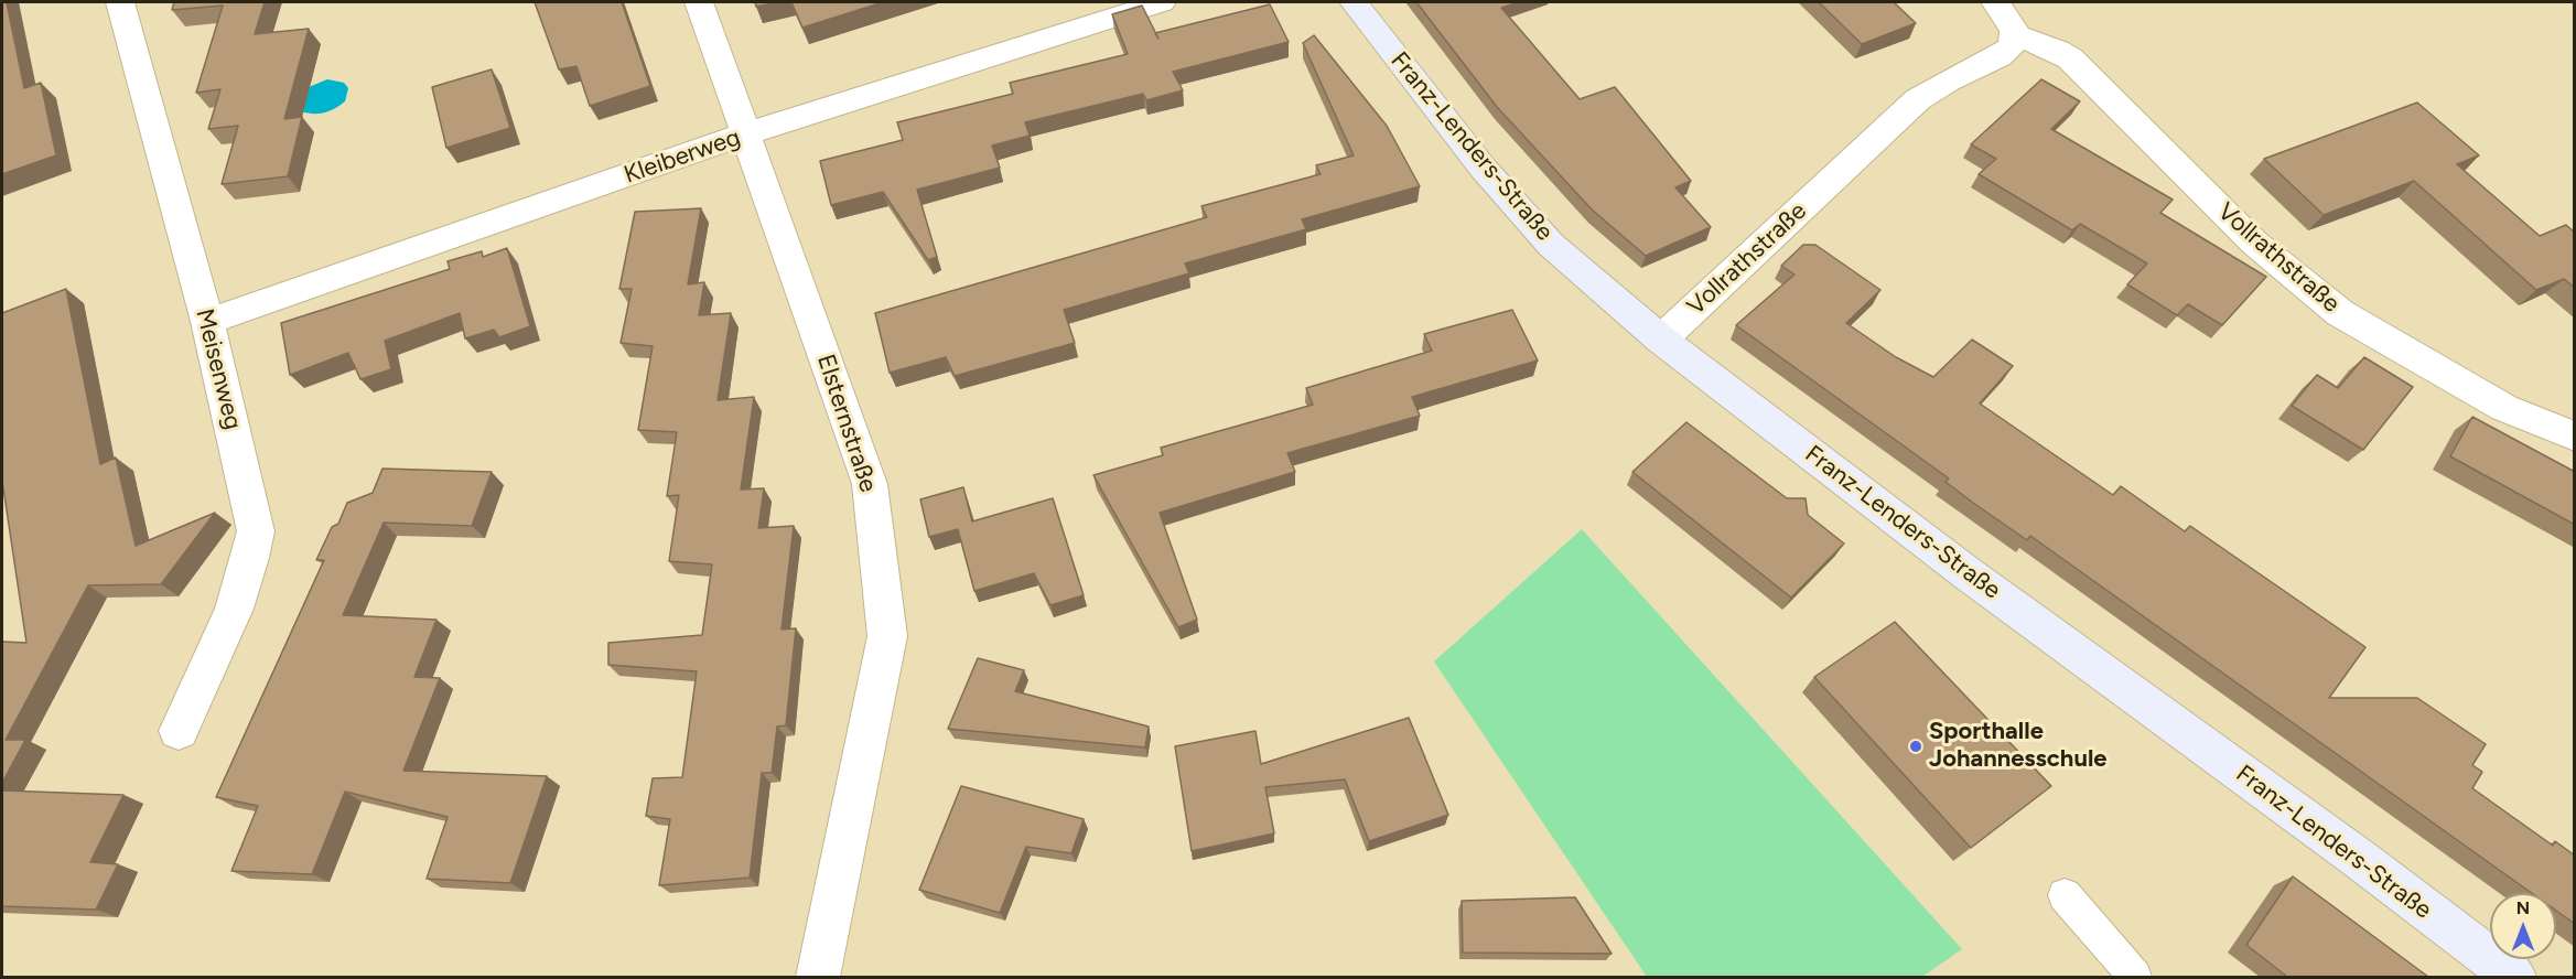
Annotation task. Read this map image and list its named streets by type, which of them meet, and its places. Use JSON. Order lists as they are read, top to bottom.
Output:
{
  "streets": {
    "street": [
      "Franz-Lenders-Straße",
      "Kleiberweg",
      "Vollrathstraße",
      "Meisenweg",
      "Elsternstraße"
    ]
  },
  "crossings": [
    ["Franz-Lenders-Straße", "Vollrathstraße"],
    ["Kleiberweg", "Meisenweg"],
    ["Kleiberweg", "Elsternstraße"]
  ],
  "places": ["Sporthalle Johannesschule"],
  "north": "top"
}
